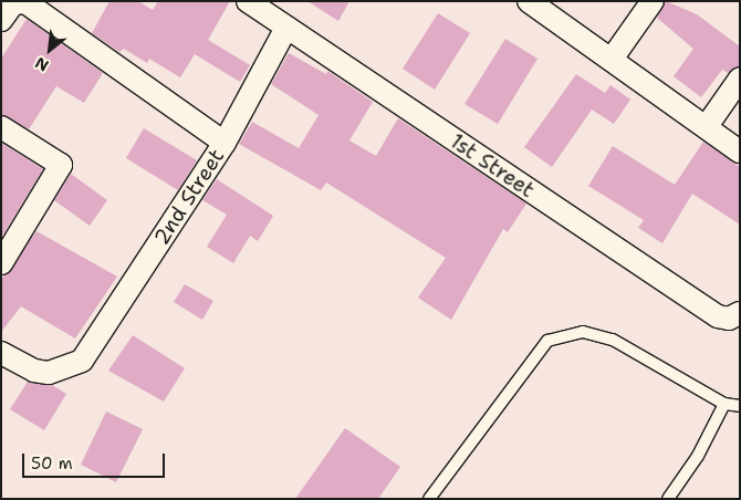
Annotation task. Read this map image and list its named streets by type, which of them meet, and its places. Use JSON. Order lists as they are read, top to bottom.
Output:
{
  "streets": {
    "street": ["1st Street", "2nd Street"]
  },
  "crossings": [
    ["1st Street", "2nd Street"]
  ],
  "scale_bar": "50 m",
  "north": "bottom left"
}
